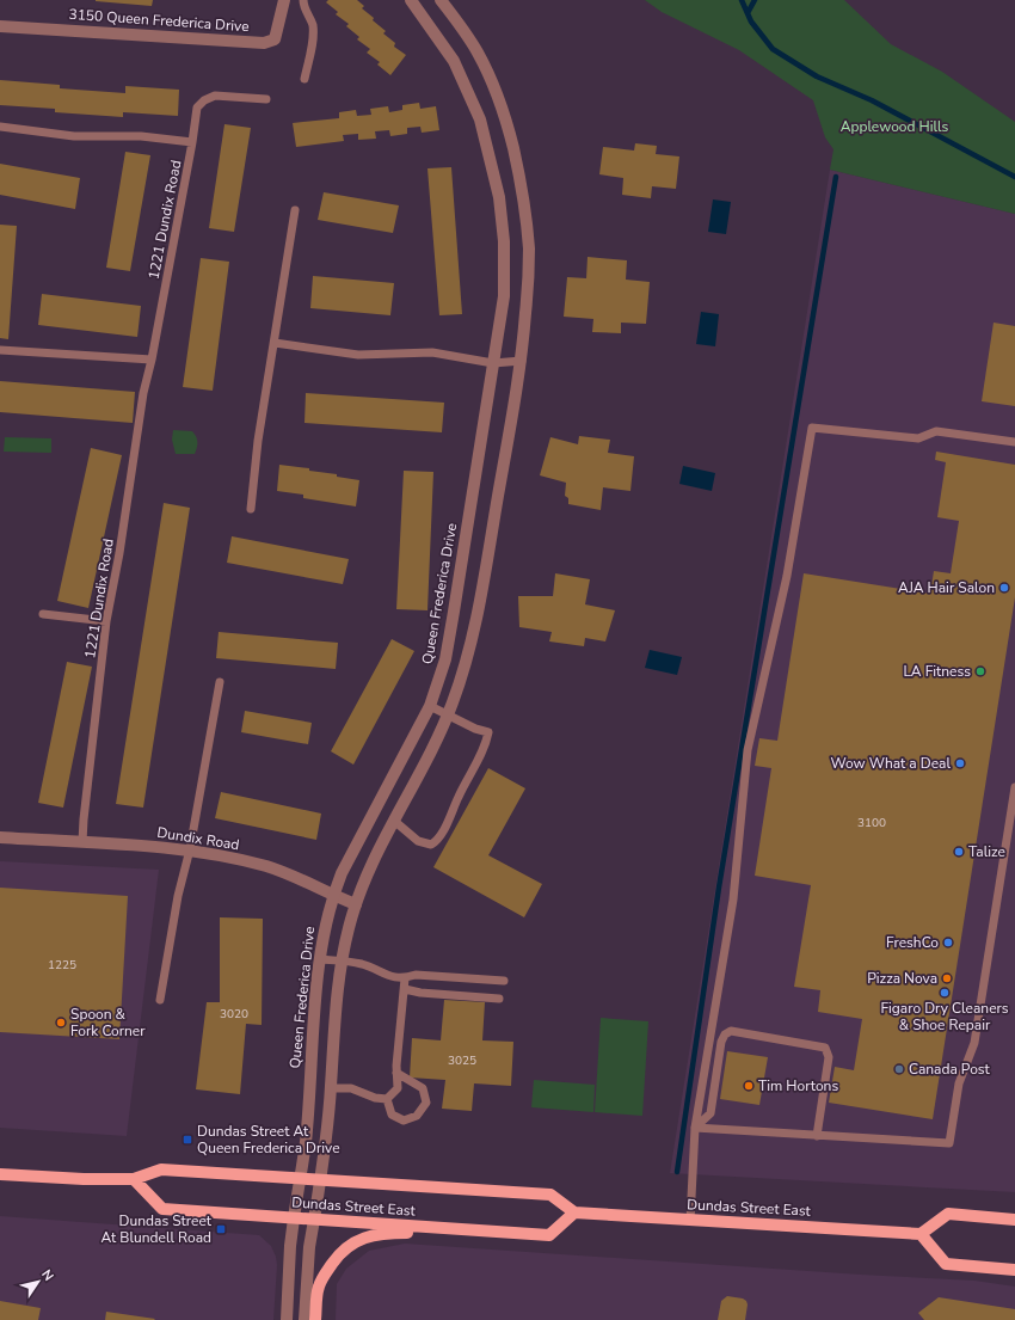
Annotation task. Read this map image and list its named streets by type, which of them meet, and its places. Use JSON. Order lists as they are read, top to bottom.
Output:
{
  "streets": {
    "main road": ["Dundas Street East"],
    "street": ["3150 Queen Frederica Drive", "Queen Frederica Drive", "Dundix Road"],
    "lane": ["1221 Dundix Road"]
  },
  "crossings": [
    ["1221 Dundix Road", "Dundix Road"],
    ["Queen Frederica Drive", "Dundix Road"],
    ["Queen Frederica Drive", "Dundas Street East"]
  ],
  "parks": ["Applewood Hills"],
  "places": {
    "other": [
      "AJA Hair Salon",
      "LA Fitness",
      "Wow What a Deal",
      "Talize",
      "FreshCo",
      "Pizza Nova",
      "Figaro Dry Cleaners & Shoe Repair",
      "Spoon & Fork Corner",
      "Canada Post",
      "Tim Hortons"
    ],
    "transit": ["Dundas Street At Queen Frederica Drive", "Dundas Street At Blundell Road"]
  },
  "house_numbers": [
    "3100",
    "1225",
    "3020",
    "3025"
  ],
  "north": "top right"
}
